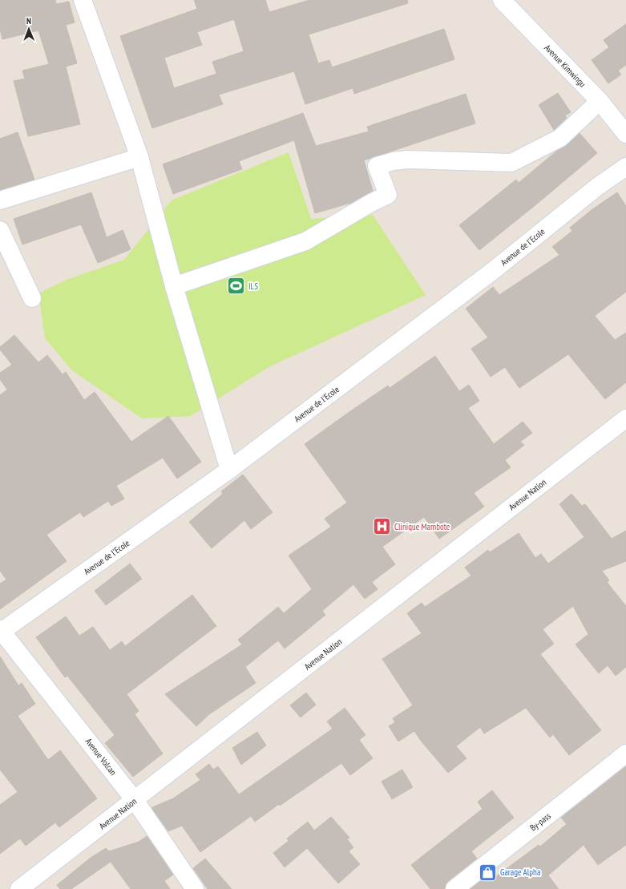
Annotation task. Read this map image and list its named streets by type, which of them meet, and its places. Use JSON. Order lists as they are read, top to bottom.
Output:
{
  "streets": {
    "street": [
      "Avenue Kimwingu",
      "Avenue de l'Ecole",
      "Avenue Nation",
      "Avenue Volcan",
      "By-pass"
    ]
  },
  "crossings": [
    ["Avenue de l'Ecole", "Avenue Volcan"],
    ["Avenue Nation", "Avenue Volcan"]
  ],
  "places": {
    "sports": ["ILS"],
    "hospital": ["Clinique Mambote"],
    "shop": ["Garage Alpha"]
  },
  "north": "top"
}
